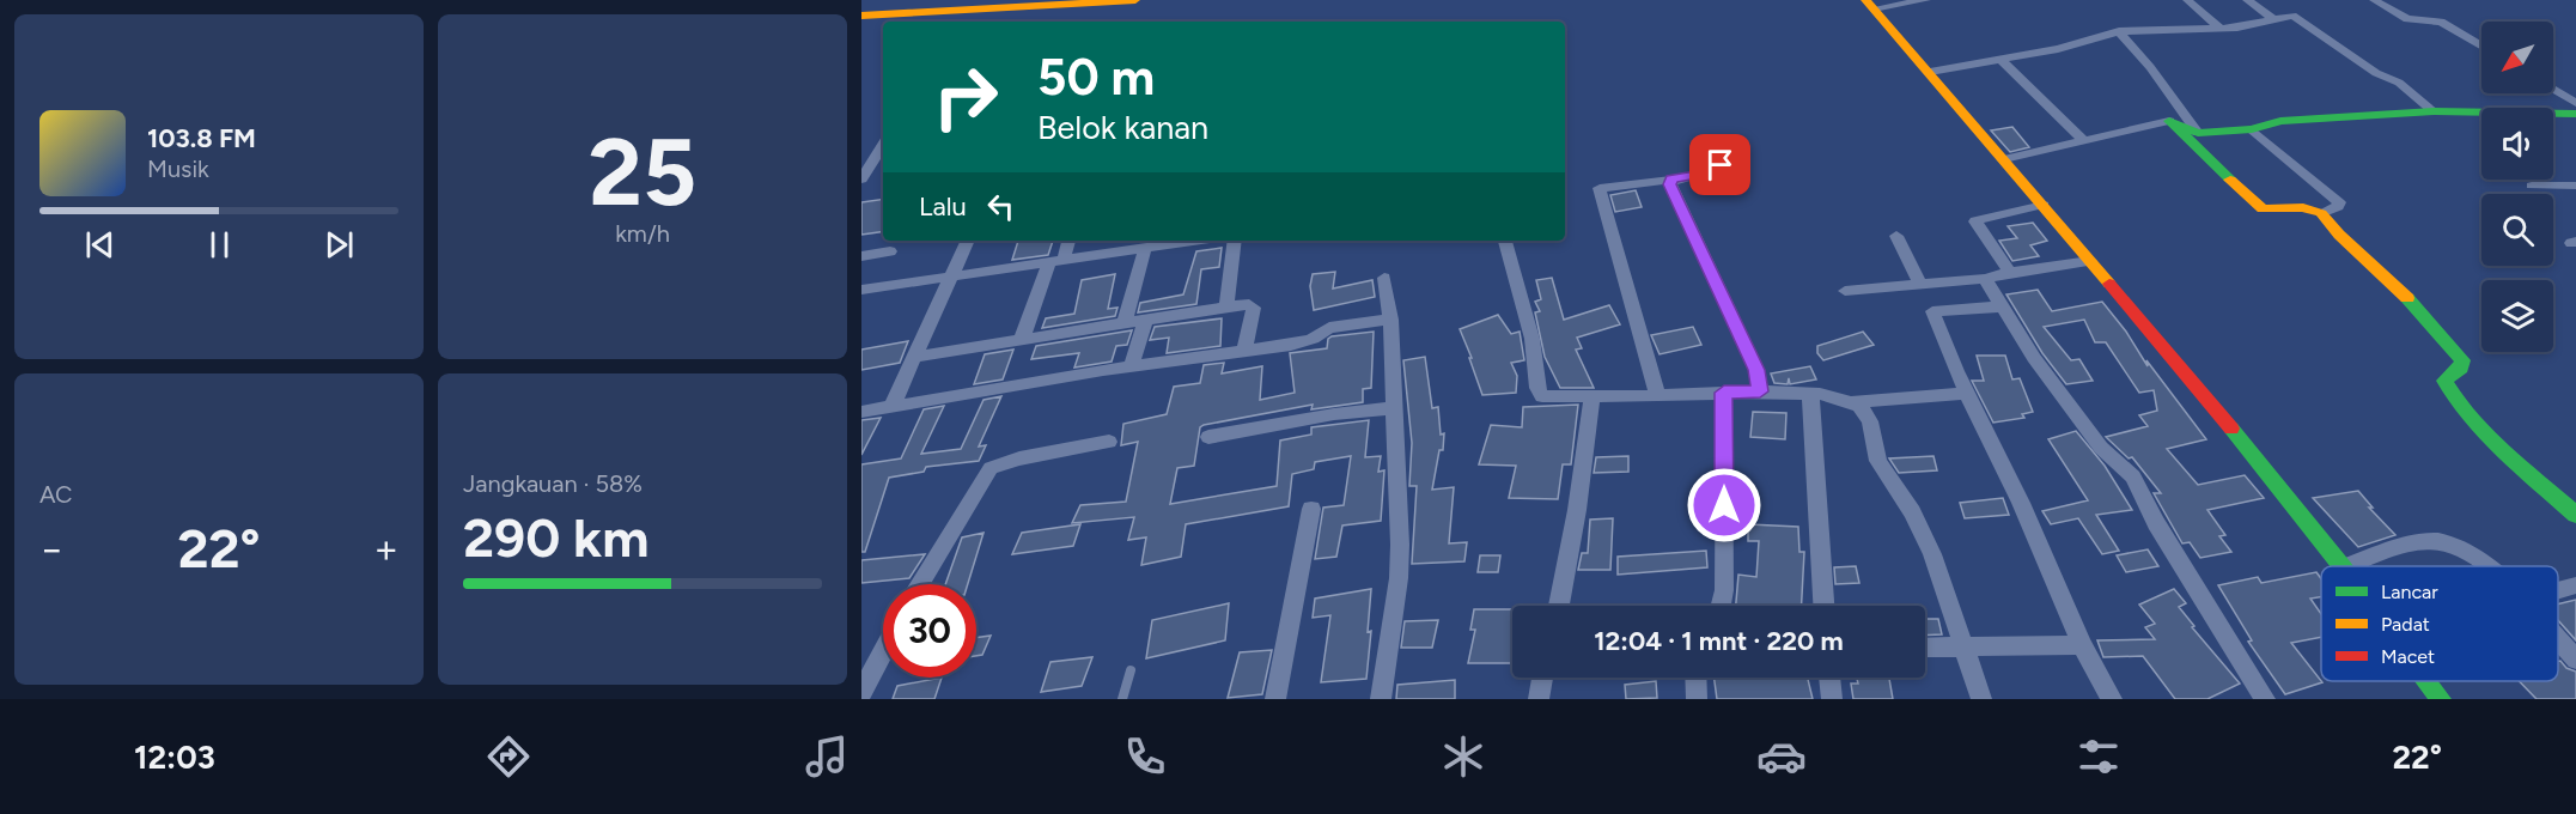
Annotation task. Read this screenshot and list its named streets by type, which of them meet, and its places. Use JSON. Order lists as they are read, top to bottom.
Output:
{
  "legend": ["Lancar", "Padat", "Macet"],
  "north": "bottom left",
  "page": {
    "tile": [
      ["25", "km/h"],
      "AC",
      ["Jangkauan · 58%", "290 km"]
    ],
    "turn": ["50 m", "Belok kanan"],
    "song": ["103.8 FM", "Musik"],
    "then": "Lalu",
    "heat": ["−", "22°", "+"],
    "limit": "30",
    "trip": "12:04 · 1 mnt · 220 m",
    "tabs": ["12:03", "22°"]
  }
}
